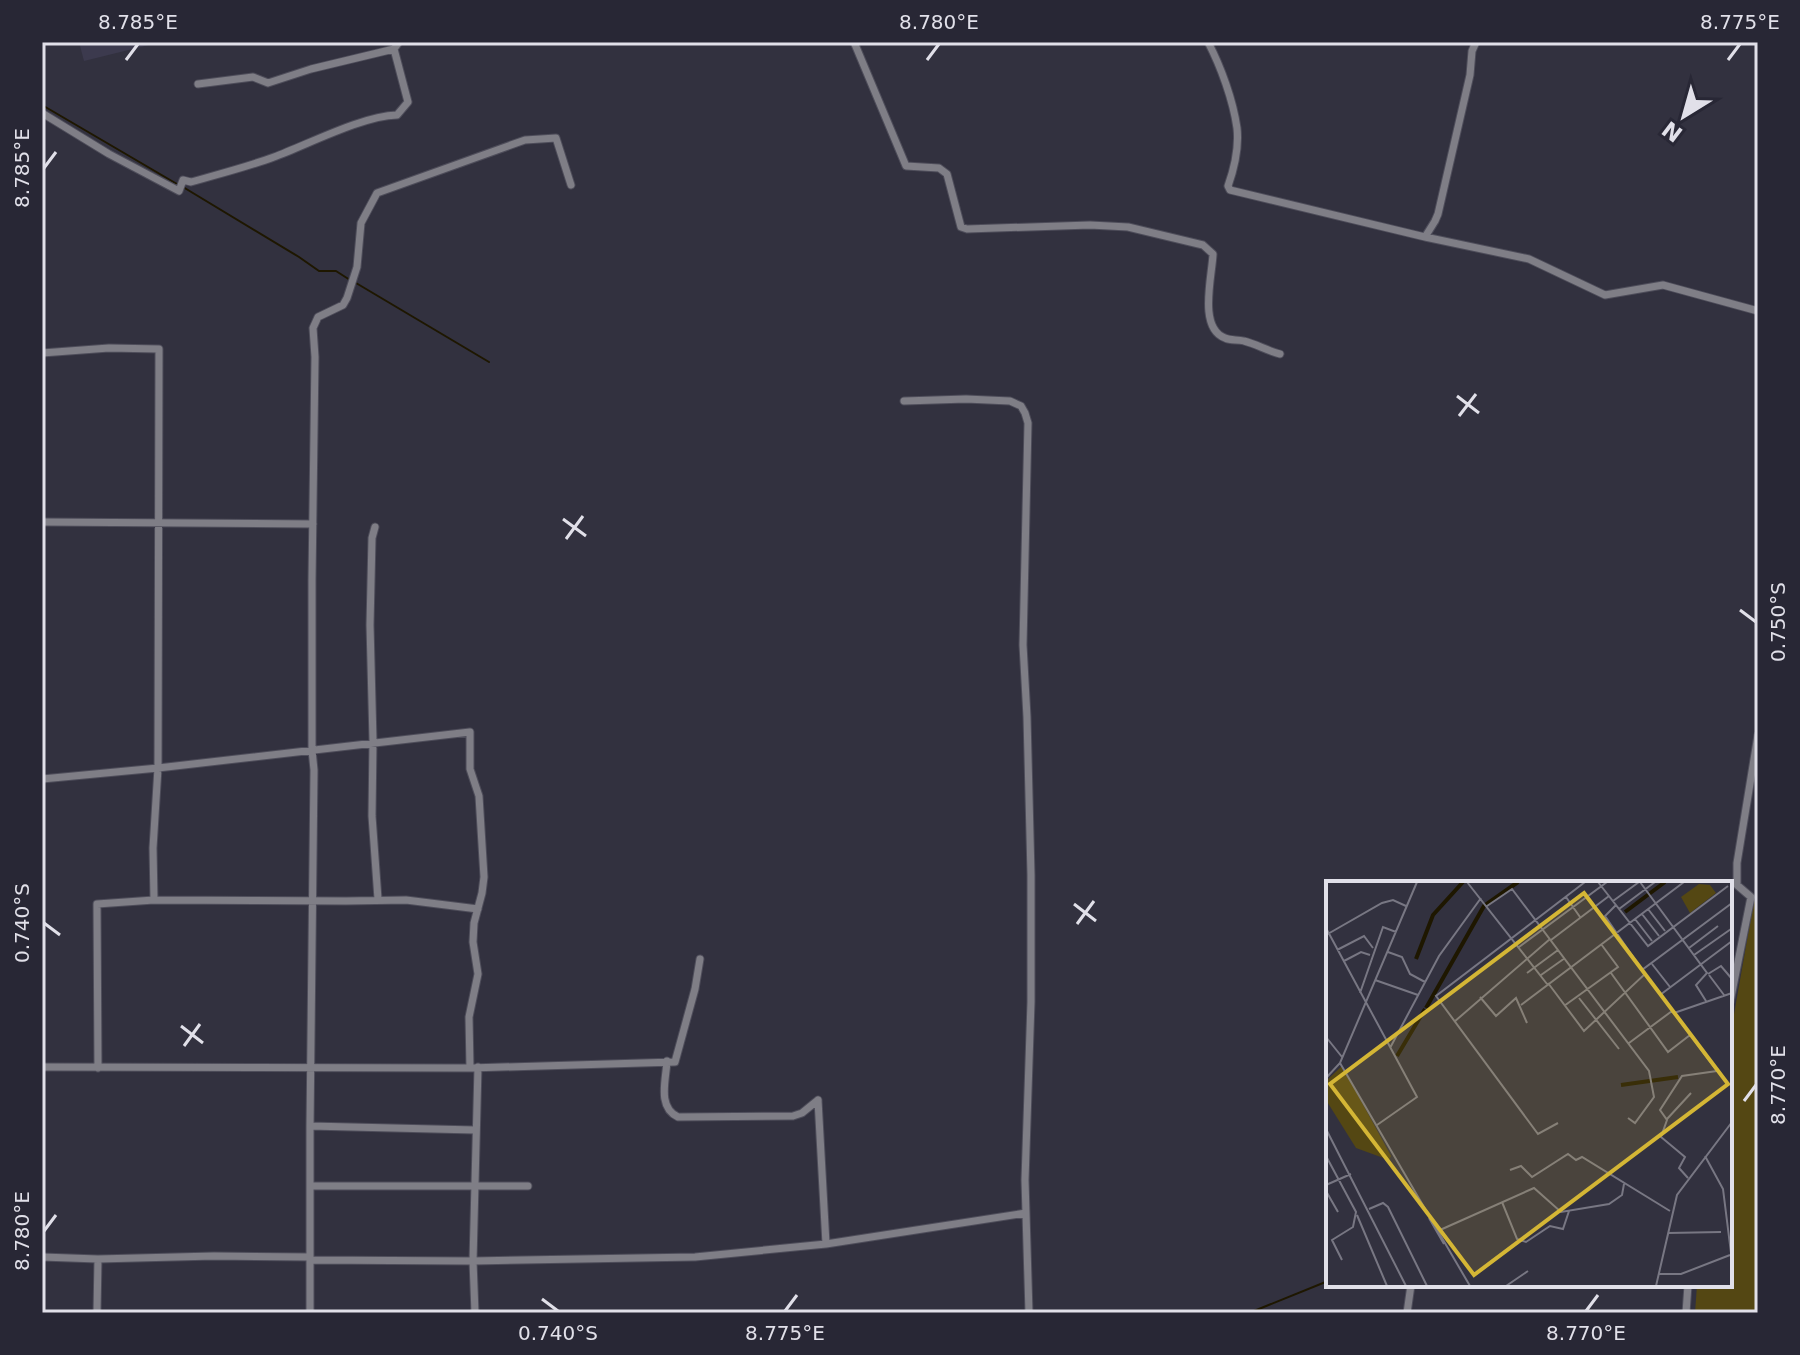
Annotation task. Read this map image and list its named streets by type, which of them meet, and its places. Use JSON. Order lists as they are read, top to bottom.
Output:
{
  "north": "bottom left",
  "coordinates": [
    "8.785°E",
    "8.780°E",
    "8.775°E",
    "0.750°S",
    "0.740°S",
    "8.770°E"
  ]
}
